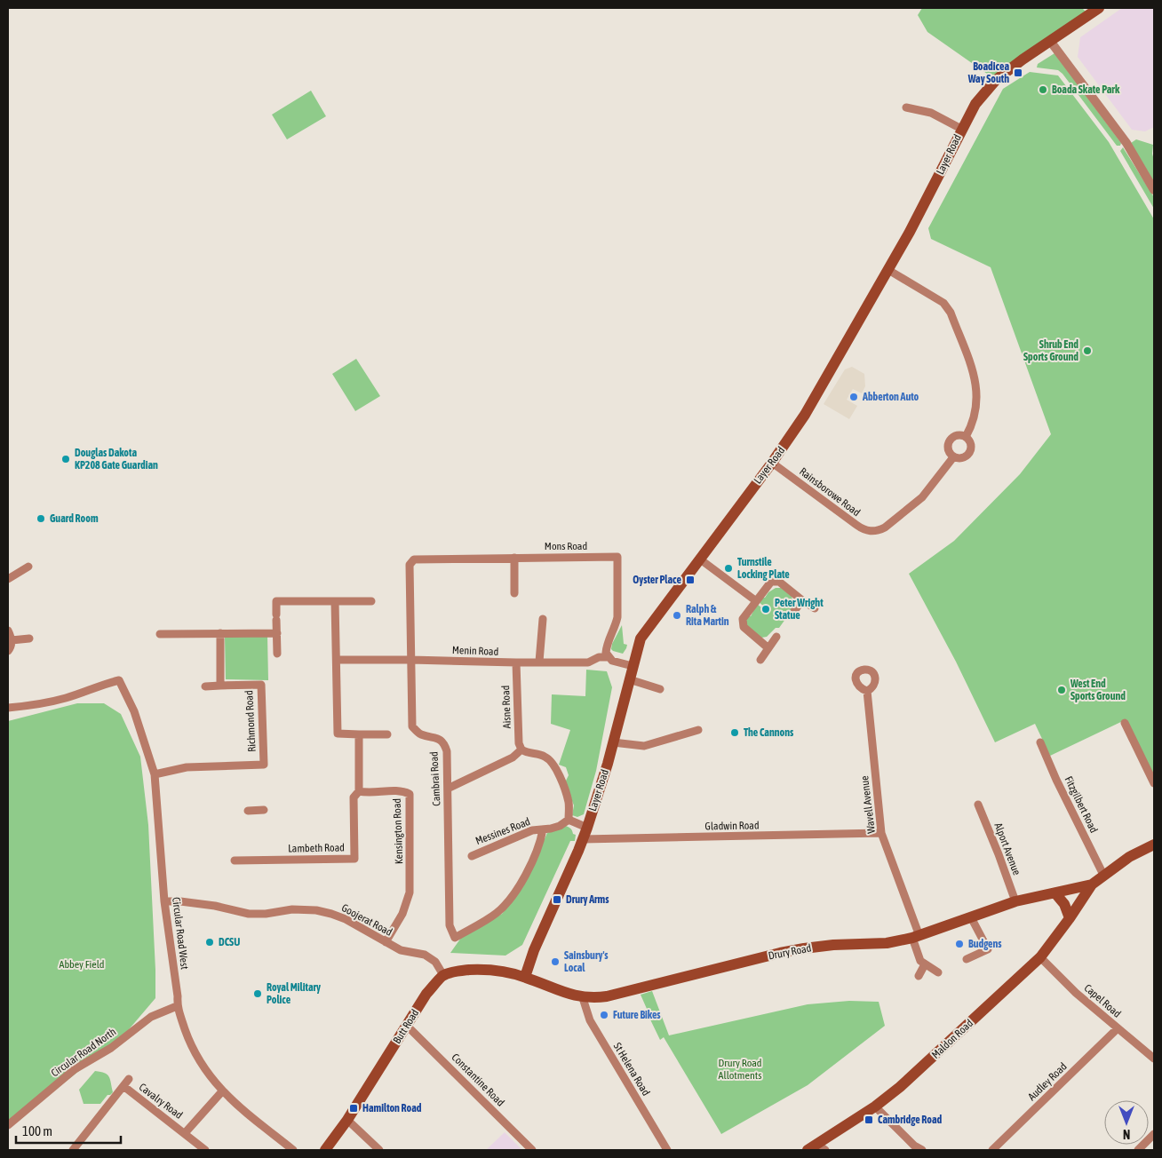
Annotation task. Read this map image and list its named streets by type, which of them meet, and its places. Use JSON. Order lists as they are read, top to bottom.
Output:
{
  "streets": {
    "main road": [
      "Layer Road",
      "Drury Road",
      "Butt Road",
      "Maldon Road"
    ],
    "street": [
      "Rainsborowe Road",
      "Mons Road",
      "Menin Road",
      "Aisne Road",
      "Richmond Road",
      "Cambrai Road",
      "Wavell Avenue",
      "Fitzgilbert Road",
      "Gladwin Road",
      "Kensington Road",
      "Messines Road",
      "Lambeth Road",
      "Alport Avenue",
      "Goojerat Road",
      "Circular Road West",
      "Capel Road",
      "Circular Road North",
      "St Helena Road",
      "Constantine Road",
      "Audley Road",
      "Cavalry Road"
    ]
  },
  "crossings": [
    ["Layer Road", "Rainsborowe Road"],
    ["Layer Road", "Gladwin Road"],
    ["Layer Road", "Drury Road"],
    ["Mons Road", "Menin Road"],
    ["Mons Road", "Cambrai Road"],
    ["Menin Road", "Aisne Road"],
    ["Menin Road", "Cambrai Road"],
    ["Richmond Road", "Circular Road West"],
    ["Cambrai Road", "Messines Road"],
    ["Wavell Avenue", "Gladwin Road"],
    ["Wavell Avenue", "Drury Road"],
    ["Kensington Road", "Lambeth Road"],
    ["Kensington Road", "Goojerat Road"],
    ["Alport Avenue", "Drury Road"],
    ["Goojerat Road", "Circular Road West"],
    ["Goojerat Road", "Butt Road"],
    ["Circular Road West", "Circular Road North"],
    ["Drury Road", "Maldon Road"],
    ["Drury Road", "St Helena Road"],
    ["Capel Road", "Maldon Road"],
    ["Capel Road", "Audley Road"],
    ["Butt Road", "Constantine Road"]
  ],
  "parks": ["Abbey Field", "Drury Road Allotments"],
  "places": {
    "transit": [
      "Boadicea Way South",
      "Oyster Place",
      "Drury Arms",
      "Hamilton Road",
      "Cambridge Road"
    ],
    "other": [
      "Boada Skate Park",
      "Shrub End Sports Ground",
      "Abberton Auto",
      "Douglas Dakota KP208 Gate Guardian",
      "Guard Room",
      "Turnstile Locking Plate",
      "Peter Wright Statue",
      "Ralph & Rita Martin",
      "West End Sports Ground",
      "The Cannons",
      "DCSU",
      "Budgens",
      "Sainsbury's Local",
      "Royal Military Police",
      "Future Bikes"
    ]
  },
  "scale_bar": "100 m",
  "north": "bottom"
}
